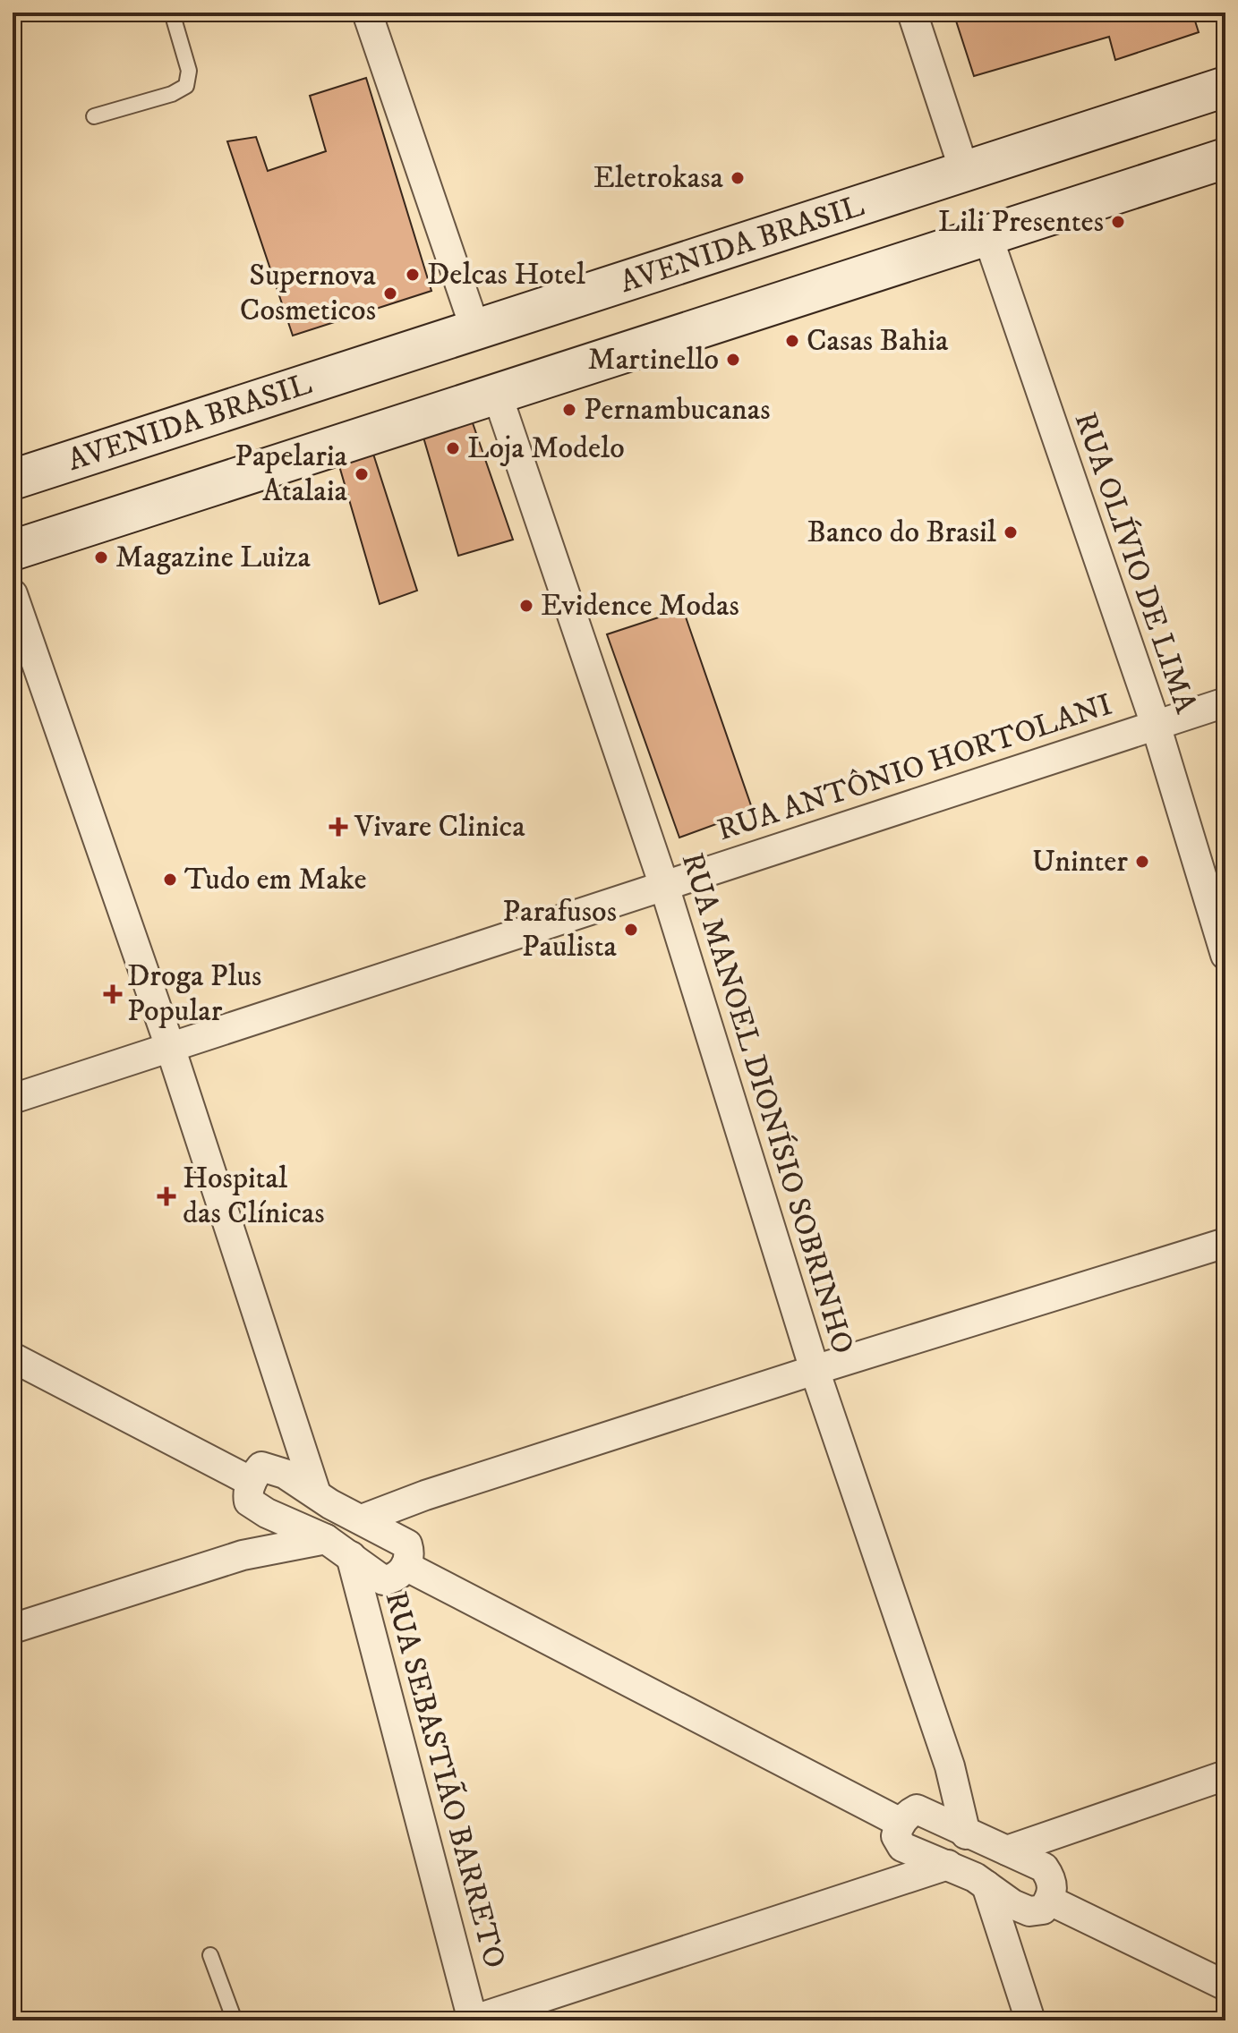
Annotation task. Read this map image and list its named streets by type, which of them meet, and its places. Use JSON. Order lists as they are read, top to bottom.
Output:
{
  "streets": {
    "main road": ["AVENIDA BRASIL"],
    "street": [
      "RUA OLÍVIO DE LIMA",
      "RUA ANTÔNIO HORTOLANI",
      "RUA MANOEL DIONÍSIO SOBRINHO",
      "RUA SEBASTIÃO BARRETO"
    ]
  },
  "crossings": [
    ["RUA OLÍVIO DE LIMA", "RUA ANTÔNIO HORTOLANI"],
    ["RUA ANTÔNIO HORTOLANI", "RUA MANOEL DIONÍSIO SOBRINHO"]
  ],
  "places": {
    "other": [
      "Eletrokasa",
      "Lili Presentes",
      "Delcas Hotel",
      "Supernova Cosmeticos",
      "Casas Bahia",
      "Martinello",
      "Pernambucanas",
      "Loja Modelo",
      "Papelaria Atalaia",
      "Banco do Brasil",
      "Magazine Luiza",
      "Evidence Modas",
      "Uninter",
      "Tudo em Make",
      "Parafusos Paulista"
    ],
    "health": ["Vivare Clinica", "Droga Plus Popular", "Hospital das Clínicas"]
  }
}
